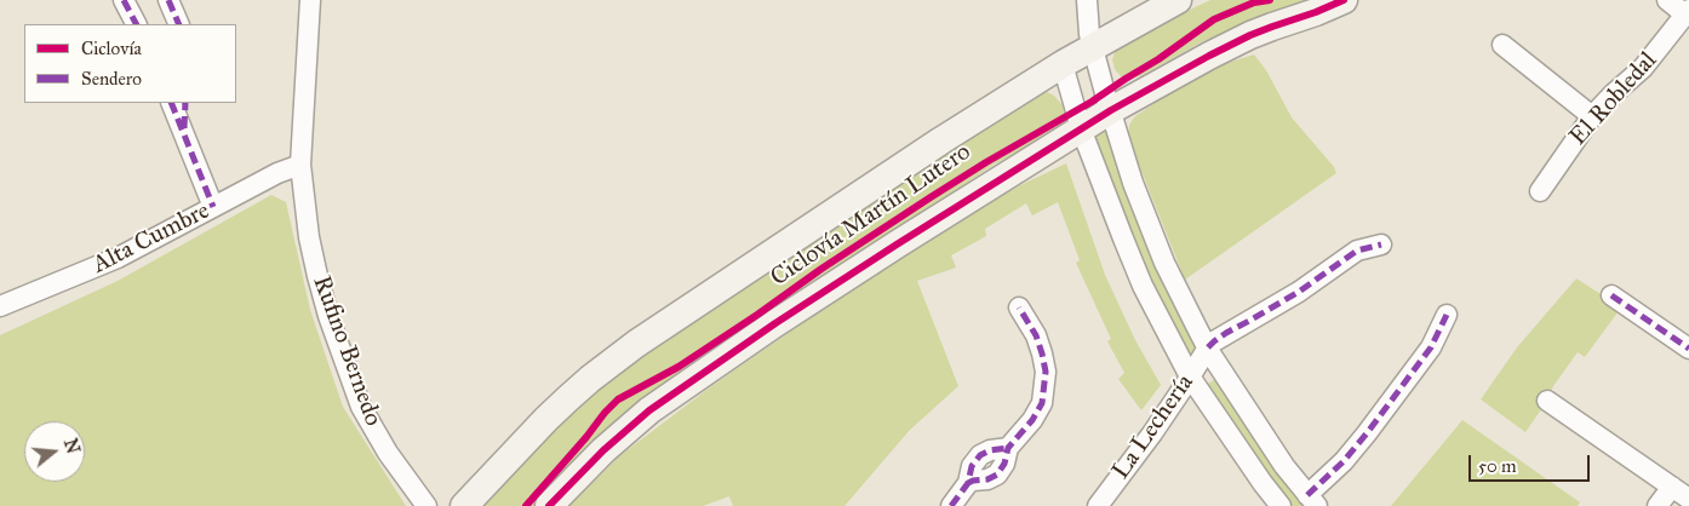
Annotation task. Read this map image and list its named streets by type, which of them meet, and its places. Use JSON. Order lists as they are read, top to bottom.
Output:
{
  "streets": {
    "street": [
      "El Robledal",
      "Alta Cumbre",
      "Rufino Bernedo",
      "La Lechería"
    ],
    "cycle path": ["Ciclovía Martín Lutero"]
  },
  "crossings": [
    ["Alta Cumbre", "Rufino Bernedo"]
  ],
  "legend": ["Ciclovía", "Sendero"],
  "scale_bar": "50 m",
  "north": "right"
}
